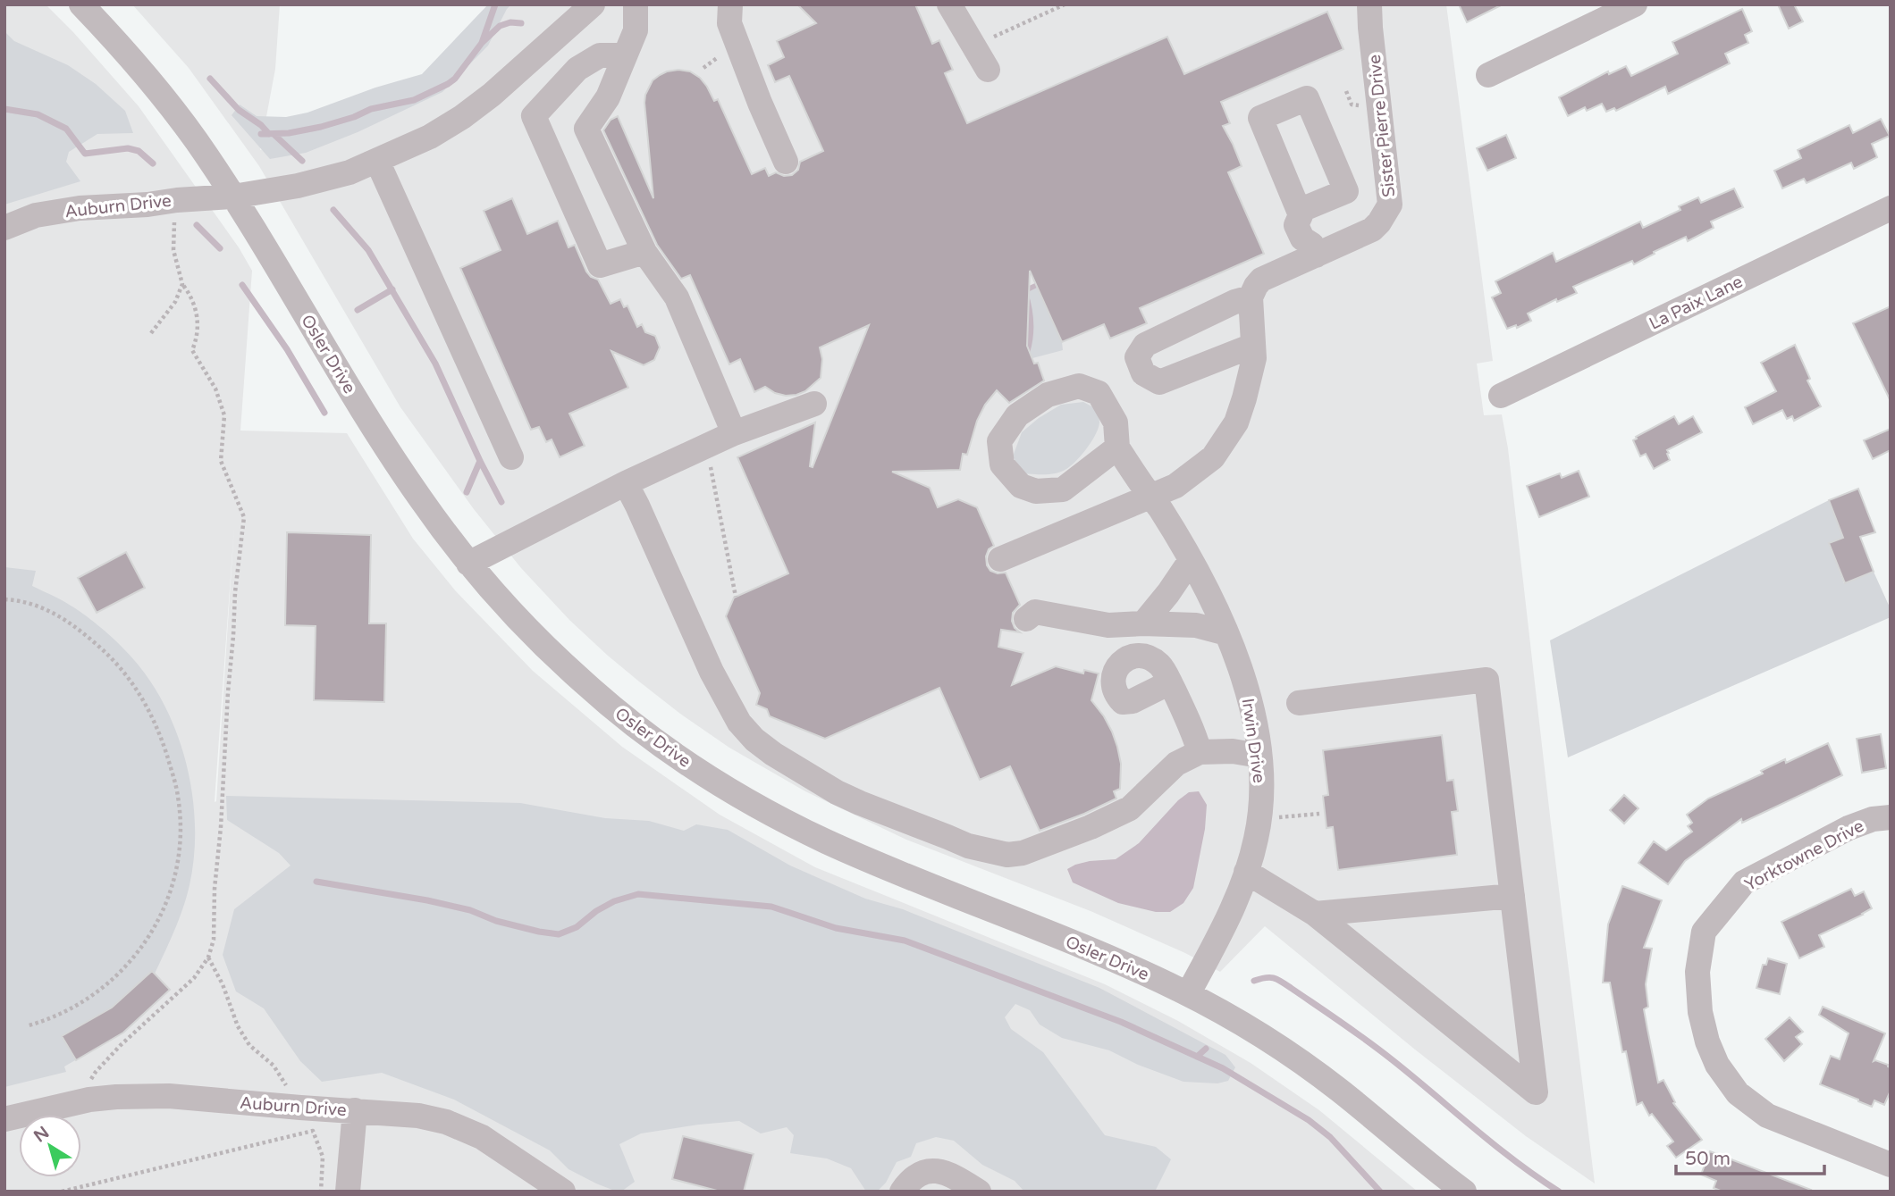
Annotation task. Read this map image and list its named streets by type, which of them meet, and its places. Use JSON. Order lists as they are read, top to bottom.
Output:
{
  "streets": {
    "street": [
      "Sister Pierre Drive",
      "Auburn Drive",
      "La Paix Lane",
      "Osler Drive",
      "Irwin Drive",
      "Yorktowne Drive"
    ]
  },
  "crossings": [
    ["Auburn Drive", "Osler Drive"],
    ["Osler Drive", "Irwin Drive"]
  ],
  "scale_bar": "50 m",
  "north": "top left"
}
